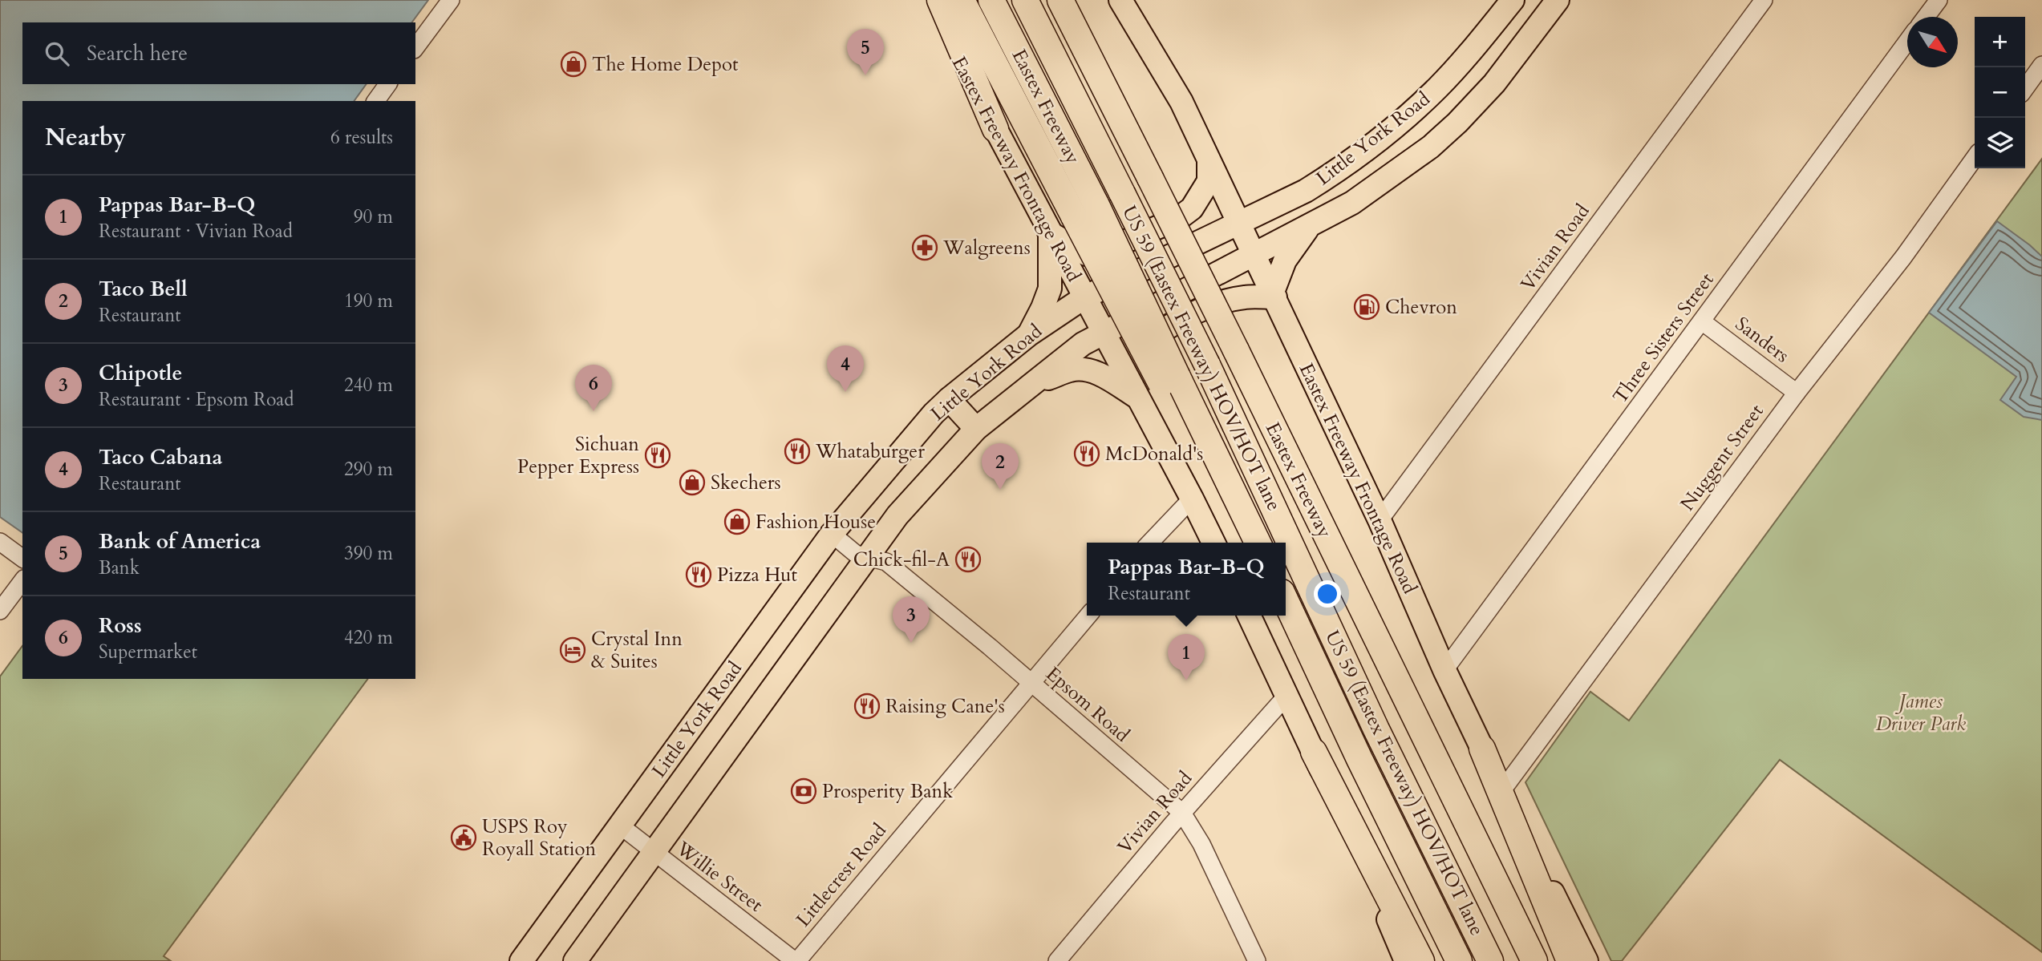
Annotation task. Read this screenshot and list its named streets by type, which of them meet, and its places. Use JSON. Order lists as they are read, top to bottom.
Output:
{
  "streets": {
    "highway": ["Eastex Freeway", "US 59 (Eastex Freeway) HOV/HOT lane"],
    "main road": ["Little York Road", "Eastex Freeway Frontage Road"],
    "street": [
      "Vivian Road",
      "Three Sisters Street",
      "Sanders",
      "Nuggent Street",
      "Epsom Road",
      "Littlecrest Road",
      "Willie Street"
    ]
  },
  "crossings": [
    ["Little York Road", "Eastex Freeway Frontage Road"],
    ["Little York Road", "Epsom Road"],
    ["Little York Road", "Willie Street"],
    ["Eastex Freeway Frontage Road", "Vivian Road"],
    ["Eastex Freeway Frontage Road", "Three Sisters Street"],
    ["Eastex Freeway Frontage Road", "Nuggent Street"],
    ["Vivian Road", "Epsom Road"],
    ["Three Sisters Street", "Sanders"],
    ["Sanders", "Nuggent Street"],
    ["Epsom Road", "Littlecrest Road"],
    ["Littlecrest Road", "Willie Street"]
  ],
  "parks": ["James Driver Park"],
  "places": {
    "shop": ["The Home Depot", "Skechers", "Fashion House"],
    "pharmacy": ["Walgreens"],
    "fuel station": ["Chevron"],
    "restaurant": [
      "Whataburger",
      "McDonald's",
      "Sichuan Pepper Express",
      "Chick-fil-A",
      "Pizza Hut",
      "Raising Cane's"
    ],
    "hotel": ["Crystal Inn & Suites"],
    "bank": ["Prosperity Bank"],
    "public building": ["USPS Roy Royall Station"]
  },
  "north": "bottom right",
  "page": {
    "map_buttons": ["+", "−"],
    "search": "Search here",
    "pins": [
      "5",
      "4",
      "6",
      "2",
      "3",
      "1"
    ],
    "heading": ["Nearby", "6 results"],
    "list": [
      {
        "mark": "1",
        "name": "Pappas Bar-B-Q",
        "note": "Restaurant · Vivian Road",
        "value": "90 m"
      },
      {
        "mark": "2",
        "name": "Taco Bell",
        "note": "Restaurant",
        "value": "190 m"
      },
      {
        "mark": "3",
        "name": "Chipotle",
        "note": "Restaurant · Epsom Road",
        "value": "240 m"
      },
      {
        "mark": "4",
        "name": "Taco Cabana",
        "note": "Restaurant",
        "value": "290 m"
      },
      {
        "mark": "5",
        "name": "Bank of America",
        "note": "Bank",
        "value": "390 m"
      },
      {
        "mark": "6",
        "name": "Ross",
        "note": "Supermarket",
        "value": "420 m"
      }
    ],
    "popup": ["Pappas Bar-B-Q", "Restaurant"]
  }
}
